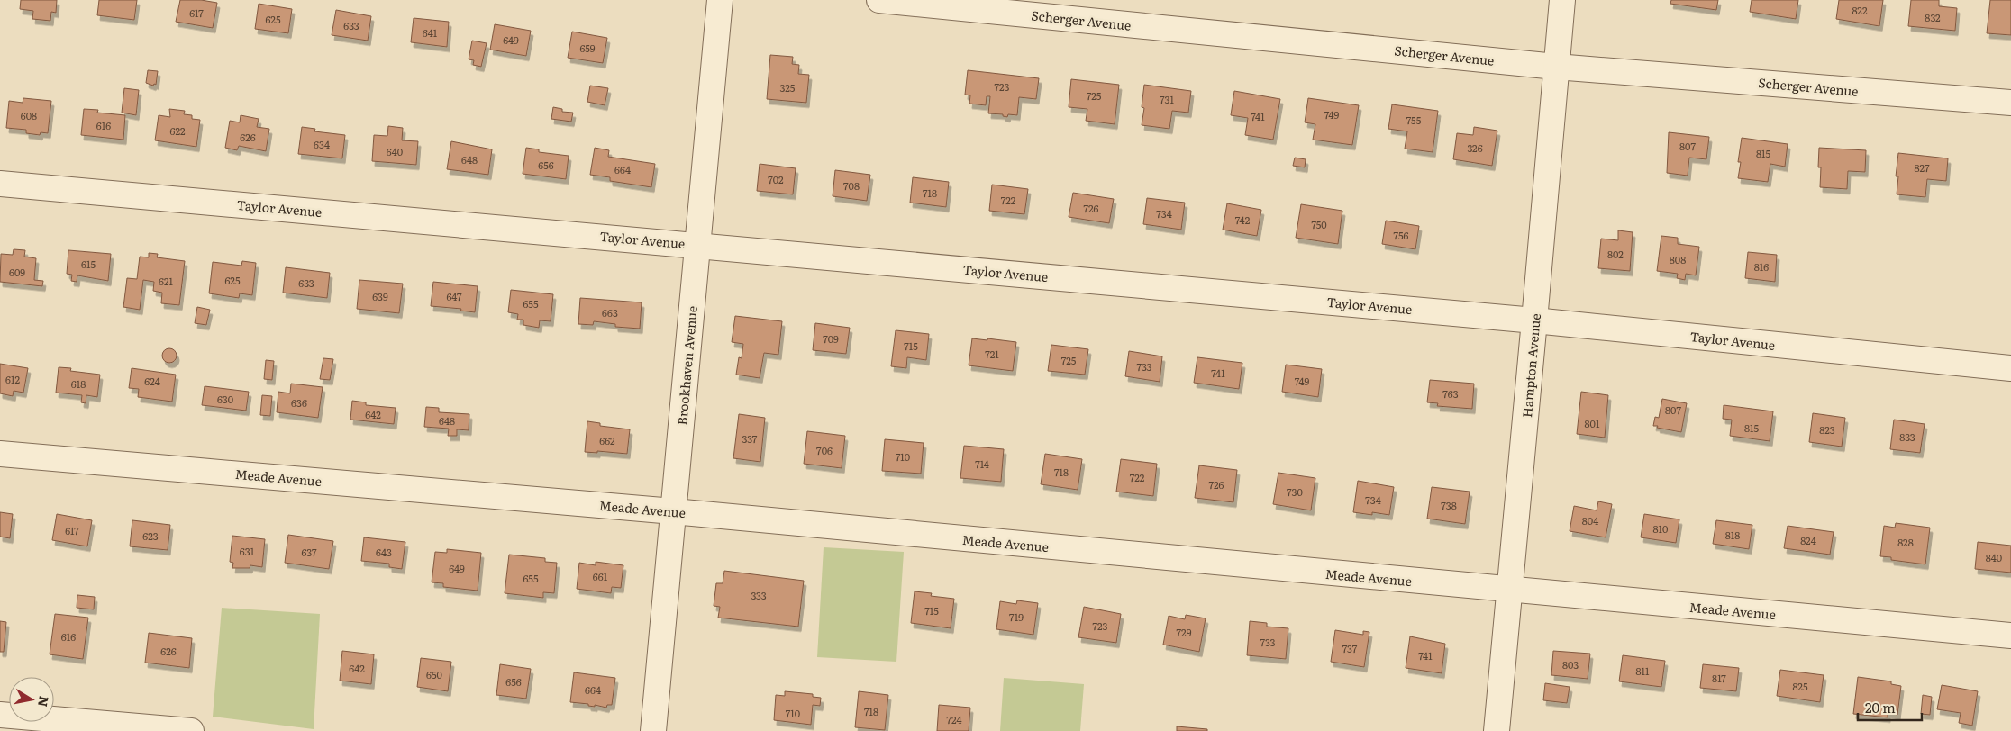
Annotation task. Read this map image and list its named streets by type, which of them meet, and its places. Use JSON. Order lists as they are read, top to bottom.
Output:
{
  "streets": {
    "street": [
      "Scherger Avenue",
      "Taylor Avenue",
      "Brookhaven Avenue",
      "Hampton Avenue",
      "Meade Avenue"
    ]
  },
  "crossings": [
    ["Scherger Avenue", "Hampton Avenue"],
    ["Taylor Avenue", "Brookhaven Avenue"],
    ["Taylor Avenue", "Hampton Avenue"],
    ["Brookhaven Avenue", "Meade Avenue"],
    ["Hampton Avenue", "Meade Avenue"]
  ],
  "house_numbers": [
    "822",
    "617",
    "832",
    "625",
    "633",
    "641",
    "649",
    "659",
    "723",
    "325",
    "725",
    "731",
    "749",
    "608",
    "741",
    "755",
    "616",
    "622",
    "626",
    "634",
    "807",
    "326",
    "640",
    "815",
    "648",
    "656",
    "827",
    "664",
    "702",
    "708",
    "718",
    "722",
    "726",
    "734",
    "742",
    "750",
    "756",
    "802",
    "808",
    "615",
    "816",
    "609",
    "625",
    "621",
    "633",
    "639",
    "647",
    "655",
    "663",
    "709",
    "715",
    "721",
    "725",
    "733",
    "741",
    "612",
    "624",
    "749",
    "618",
    "763",
    "630",
    "636",
    "807",
    "642",
    "648",
    "801",
    "815",
    "823",
    "833",
    "337",
    "662",
    "706",
    "710",
    "714",
    "718",
    "722",
    "726",
    "730",
    "734",
    "738",
    "804",
    "810",
    "617",
    "818",
    "623",
    "824",
    "828",
    "631",
    "637",
    "643",
    "840",
    "649",
    "661",
    "655",
    "333",
    "715",
    "719",
    "723",
    "729",
    "616",
    "733",
    "737",
    "626",
    "741",
    "803",
    "642",
    "811",
    "650",
    "817",
    "656",
    "825",
    "664",
    "718",
    "710",
    "724"
  ],
  "scale_bar": "20 m",
  "north": "right"
}
